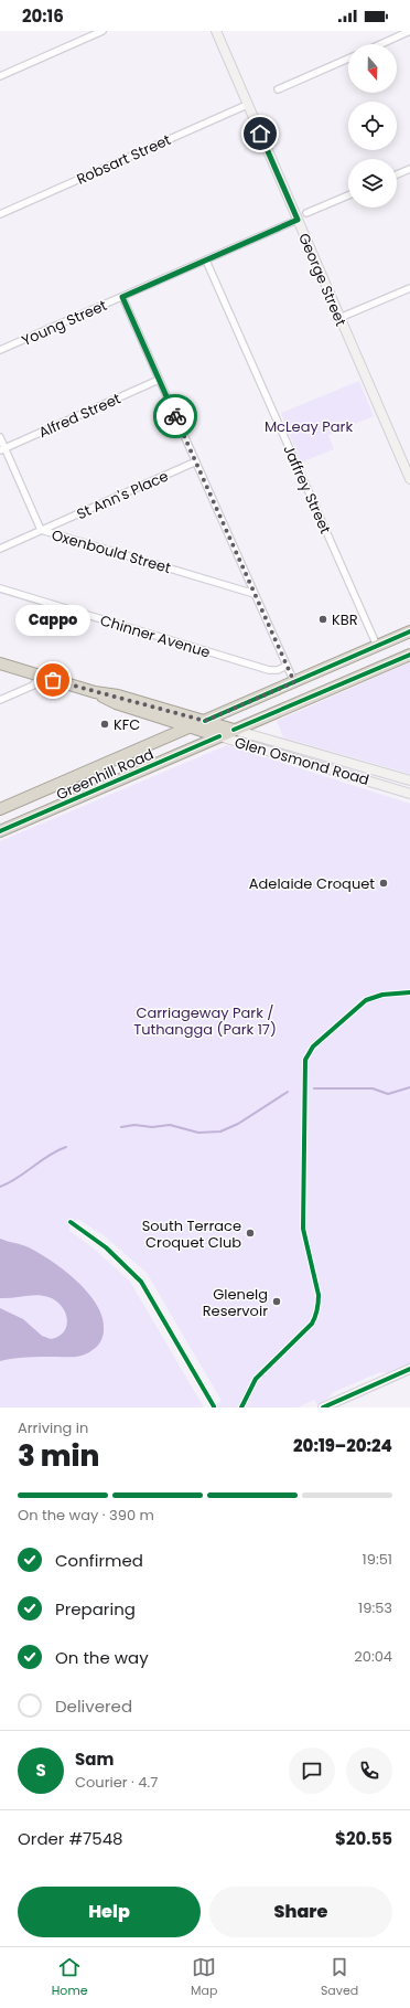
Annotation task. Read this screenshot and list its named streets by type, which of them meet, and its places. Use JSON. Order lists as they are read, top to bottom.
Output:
{
  "streets": {
    "highway": ["Glen Osmond Road", "Greenhill Road"],
    "street": [
      "Robsart Street",
      "George Street",
      "Young Street",
      "Alfred Street",
      "Jaffrey Street",
      "St Ann's Place",
      "Oxenbould Street",
      "Chinner Avenue"
    ]
  },
  "crossings": [
    ["Robsart Street", "George Street"],
    ["George Street", "Young Street"],
    ["Young Street", "Jaffrey Street"],
    ["Alfred Street", "Oxenbould Street"],
    ["Jaffrey Street", "Greenhill Road"],
    ["St Ann's Place", "Oxenbould Street"],
    ["Glen Osmond Road", "Greenhill Road"]
  ],
  "parks": ["McLeay Park", "Carriageway Park / Tuthangga (Park 17)"],
  "places": [
    "KBR",
    "Cappo",
    "KFC",
    "Adelaide Croquet",
    "South Terrace Croquet Club",
    "Glenelg Reservoir"
  ],
  "north": "bottom",
  "page": {
    "status": "20:16",
    "bubble": "Cappo",
    "heading": ["3 min", "Arriving in", "20:19–20:24"],
    "panel": [
      "Sam",
      "Courier · 4.7",
      "Order #7548",
      "$20.55"
    ],
    "bar": "On the way · 390 m",
    "list": [
      ["Confirmed", "19:51"],
      ["Preparing", "19:53"],
      ["On the way", "20:04"],
      "Delivered"
    ],
    "round": "S",
    "buttons": ["Help", "Share"],
    "tabs": ["Home", "Map", "Saved"]
  }
}
